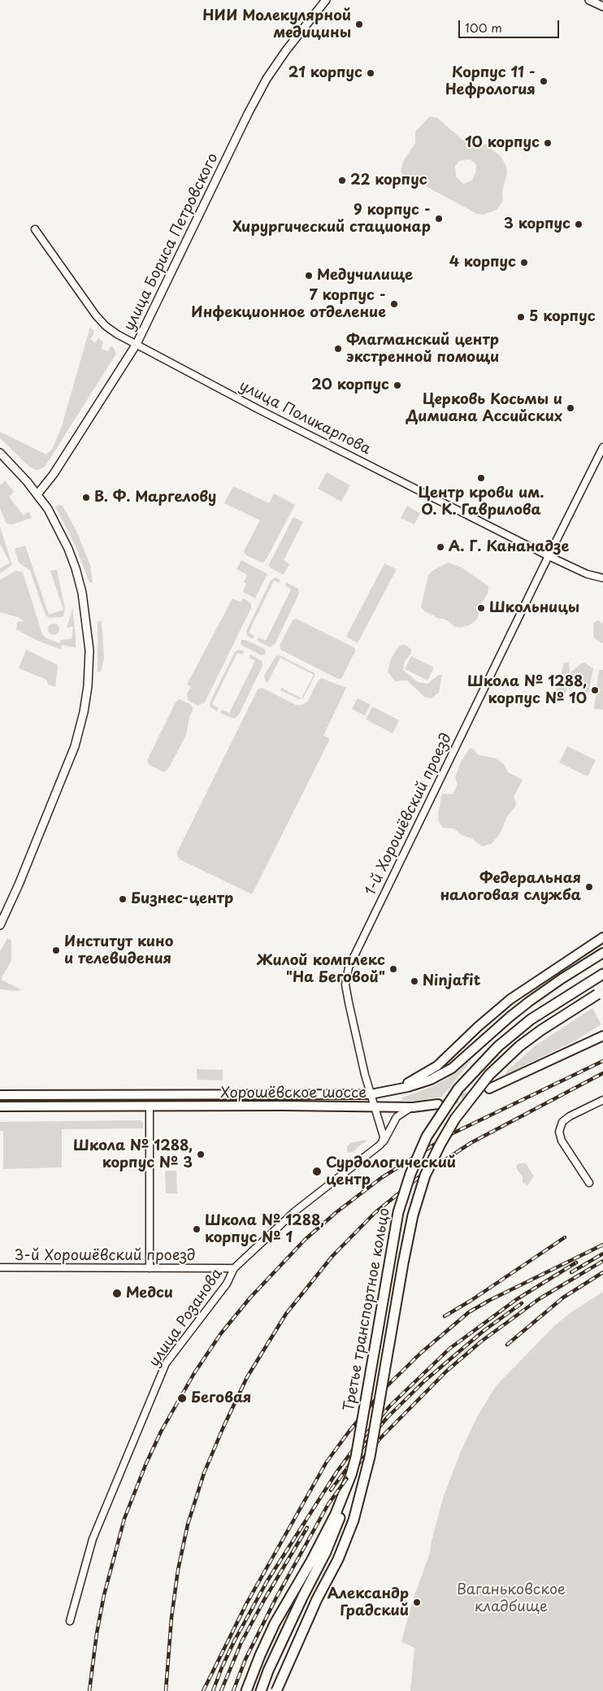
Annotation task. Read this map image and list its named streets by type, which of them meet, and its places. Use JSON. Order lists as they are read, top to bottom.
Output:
{
  "streets": {
    "main road": ["Хорошёвское шоссе", "Третье транспортное кольцо"],
    "street": [
      "улица Бориса Петровского",
      "улица Поликарпова",
      "1-й Хорошёвский проезд",
      "3-й Хорошёвский проезд",
      "улица Розанова"
    ]
  },
  "crossings": [
    ["улица Бориса Петровского", "улица Поликарпова"],
    ["улица Поликарпова", "1-й Хорошёвский проезд"],
    ["1-й Хорошёвский проезд", "Хорошёвское шоссе"],
    ["3-й Хорошёвский проезд", "улица Розанова"]
  ],
  "parks": ["Ваганьковское кладбище"],
  "places": [
    "НИИ Молекулярной медицины",
    "21 корпус",
    "Корпус 11 - Нефрология",
    "10 корпус",
    "22 корпус",
    "9 корпус - Хирургический стационар",
    "3 корпус",
    "4 корпус",
    "Медучилище",
    "7 корпус - Инфекционное отделение",
    "5 корпус",
    "Флагманский центр экстренной помощи",
    "20 корпус",
    "Церковь Косьмы и Димиана Ассийских",
    "Центр крови им. О. К. Гаврилова",
    "В. Ф. Маргелову",
    "А. Г. Кананадзе",
    "Школьницы",
    "Школа № 1288, корпус № 10",
    "Федеральная налоговая служба",
    "Бизнес-центр",
    "Институт кино и телевидения",
    "Жилой комплекс \"На Беговой\"",
    "Ninjafit",
    "Школа № 1288, корпус № 3",
    "Сурдологический центр",
    "Школа № 1288, корпус № 1",
    "Медси",
    "Беговая",
    "Александр Градский"
  ],
  "scale_bar": "100 m"
}
